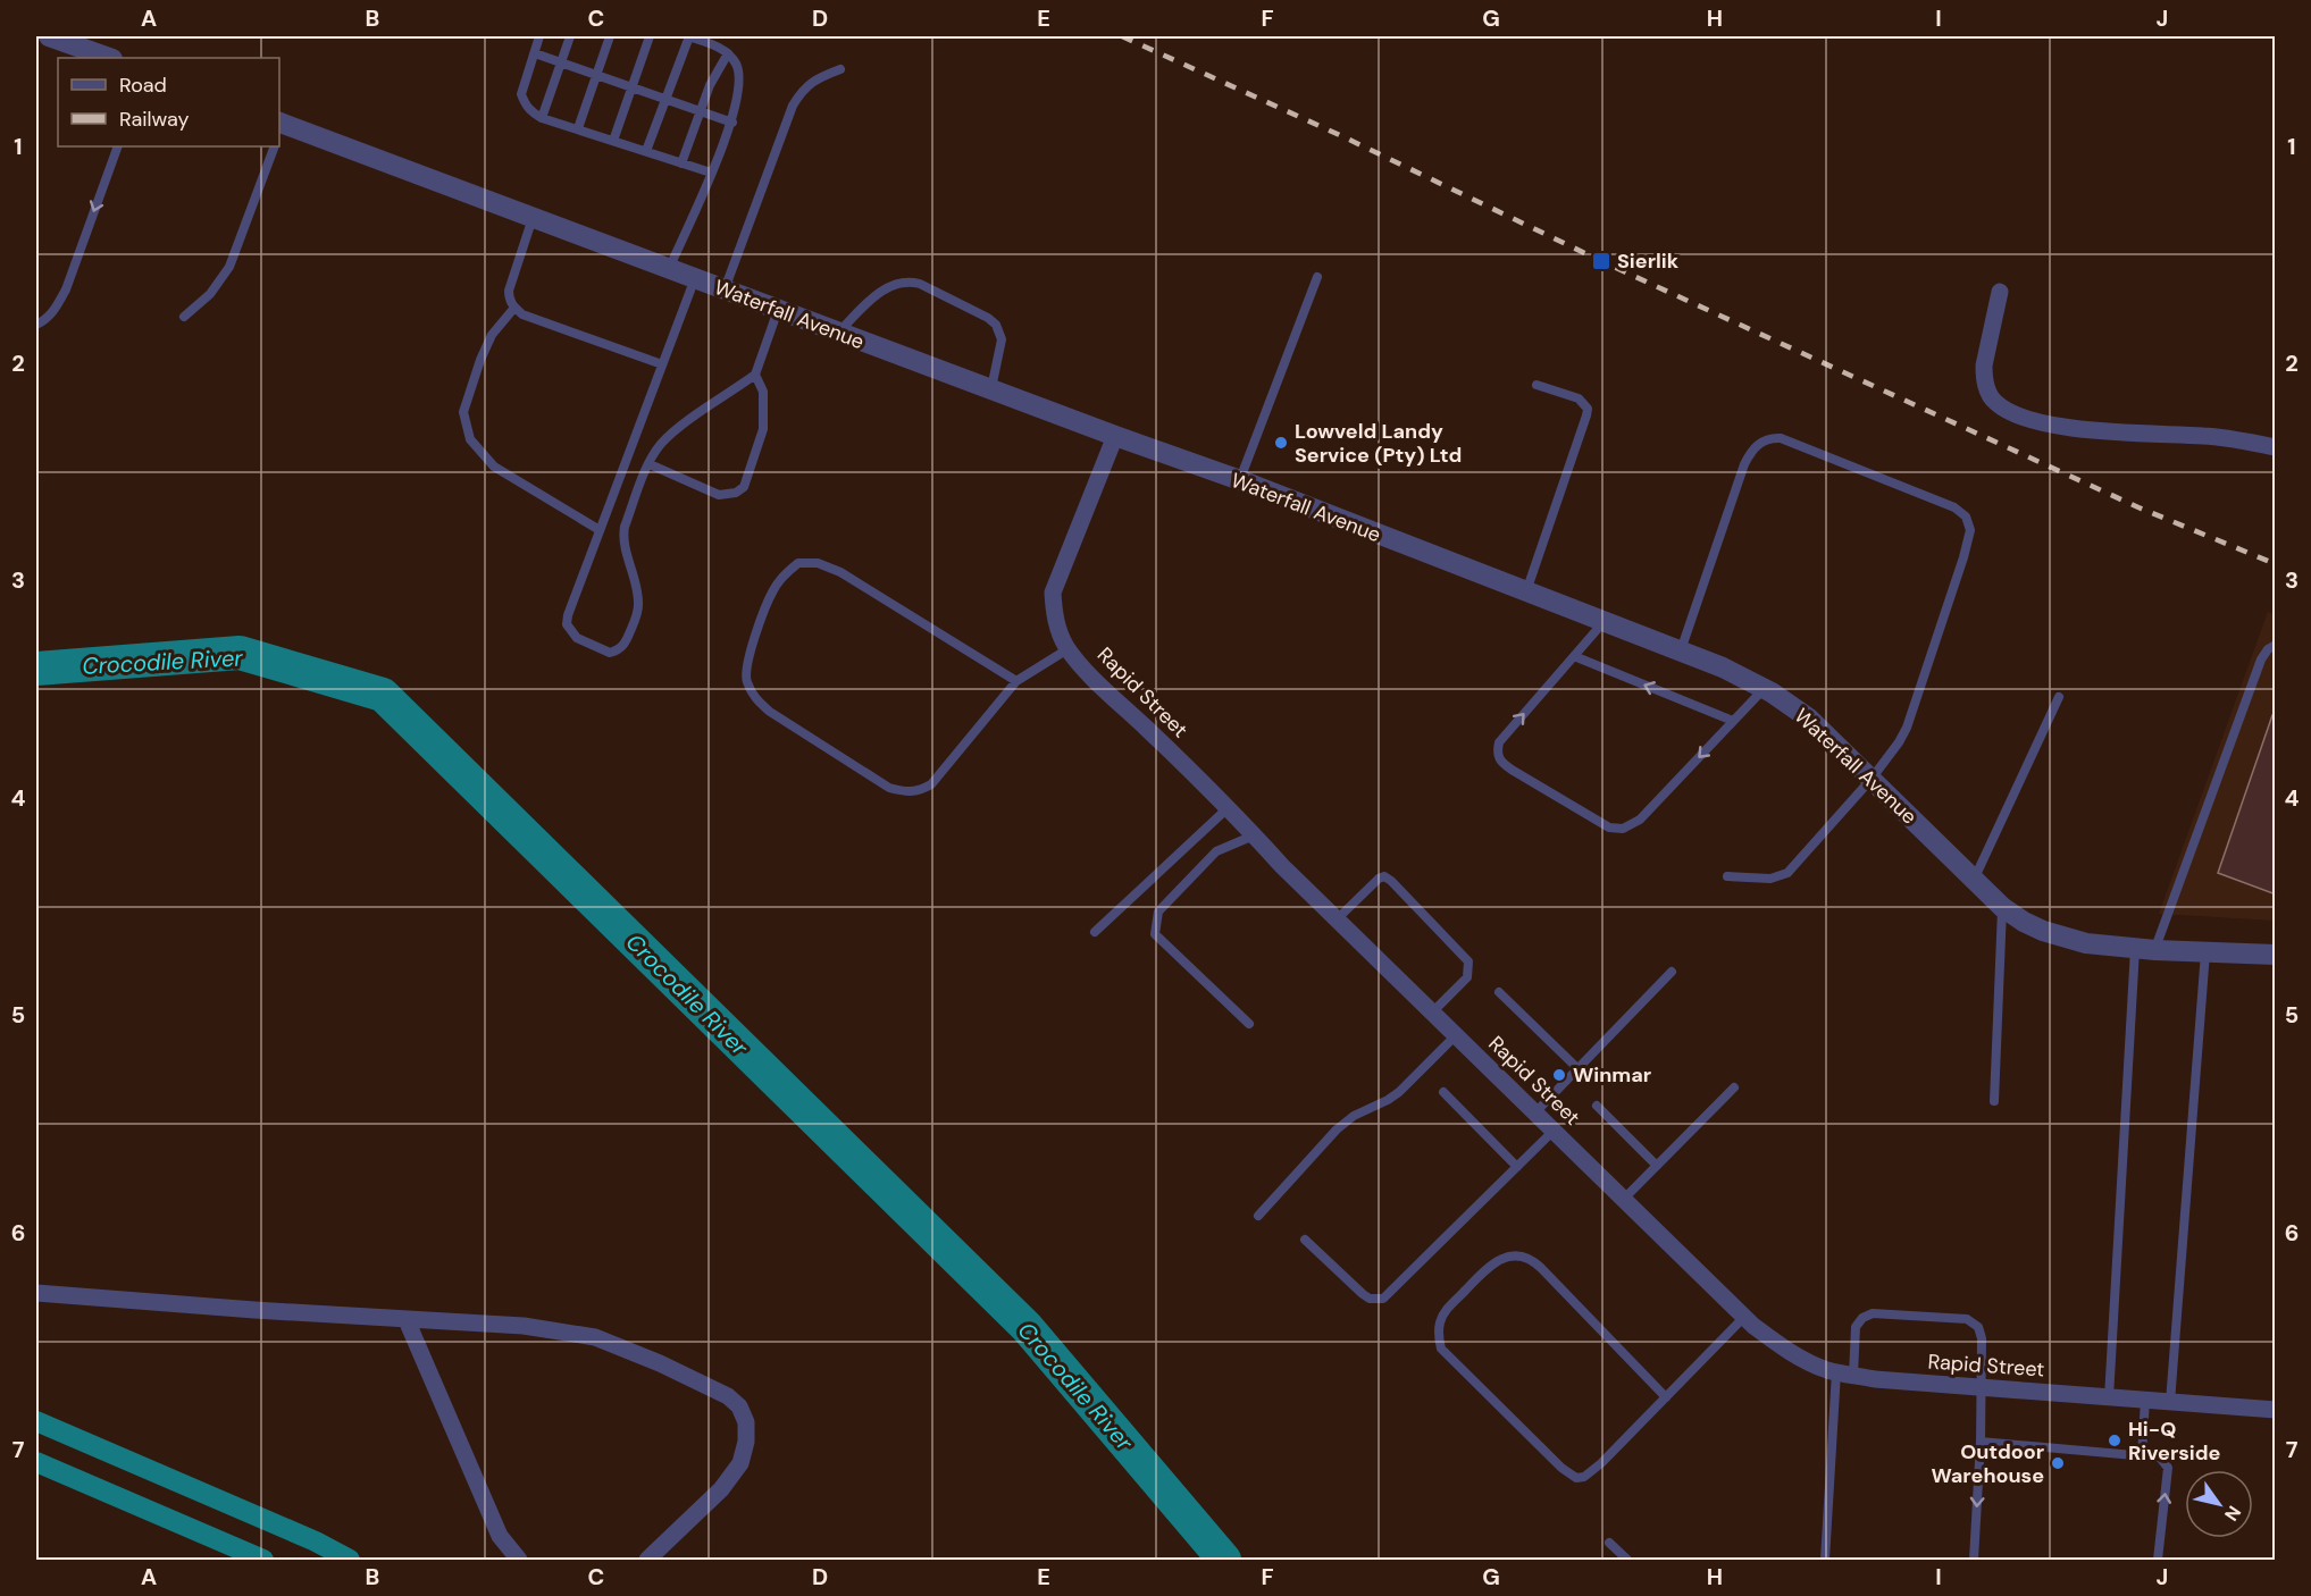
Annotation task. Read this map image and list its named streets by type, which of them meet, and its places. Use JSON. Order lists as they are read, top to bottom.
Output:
{
  "streets": {
    "street": ["Waterfall Avenue", "Rapid Street"]
  },
  "crossings": [
    ["Waterfall Avenue", "Rapid Street"]
  ],
  "water": ["Crocodile River"],
  "places": {
    "transit": ["Sierlik"],
    "other": [
      "Lowveld Landy Service (Pty) Ltd",
      "Winmar",
      "Hi-Q Riverside",
      "Outdoor Warehouse"
    ]
  },
  "legend": ["Road", "Railway"],
  "north": "bottom right",
  "grid": {
    "columns": [
      "A",
      "B",
      "C",
      "D",
      "E",
      "F",
      "G",
      "H",
      "I",
      "J"
    ],
    "rows": [
      "1",
      "2",
      "3",
      "4",
      "5",
      "6",
      "7"
    ]
  }
}
